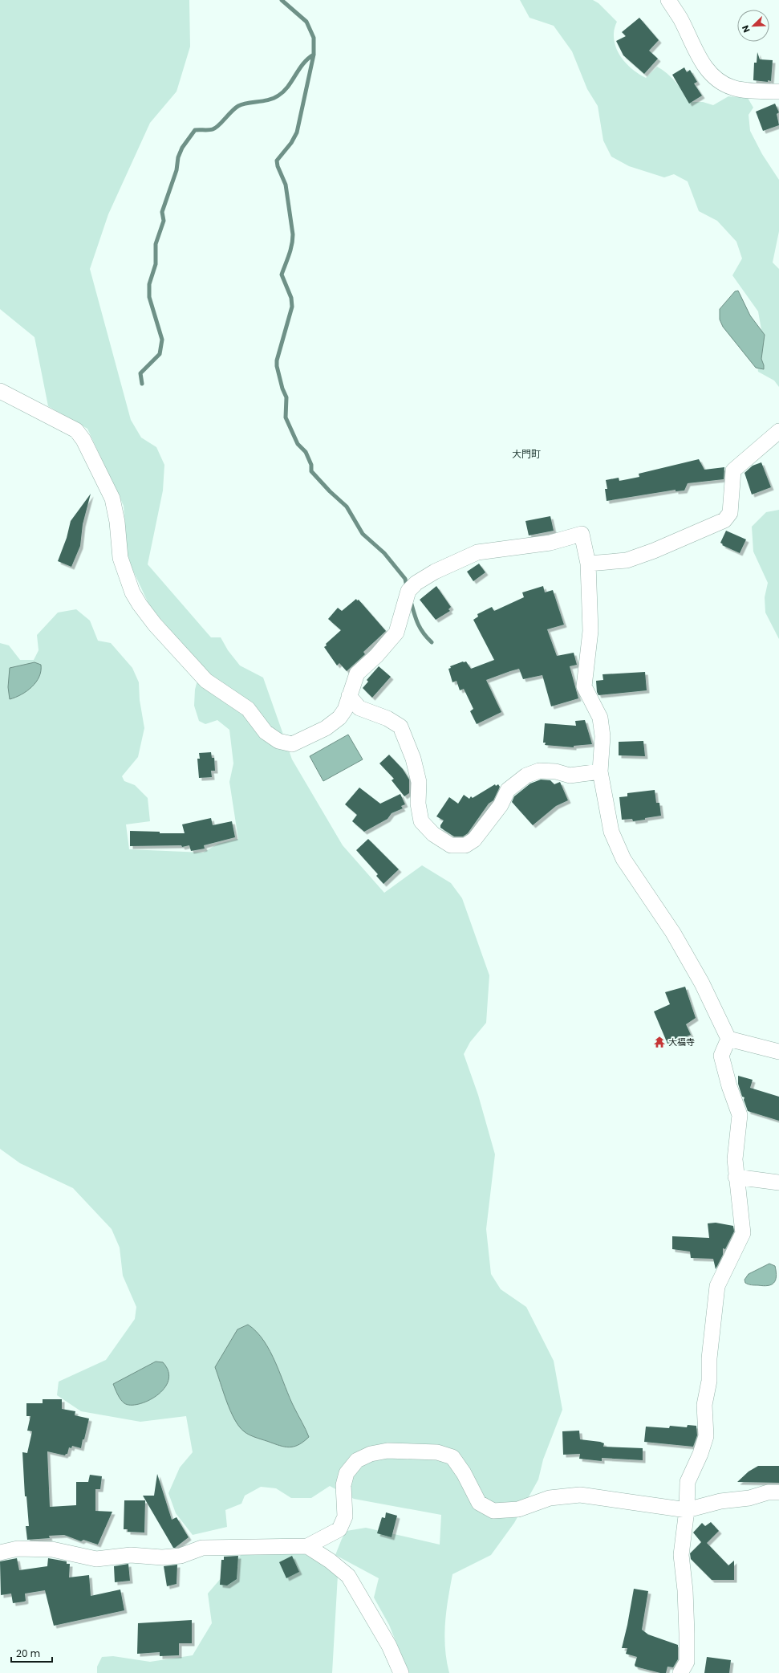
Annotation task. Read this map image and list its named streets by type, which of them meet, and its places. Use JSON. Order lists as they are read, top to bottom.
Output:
{
  "districts": ["大門町"],
  "places": {
    "temple": ["大福寺"]
  },
  "scale_bar": "20 m",
  "north": "bottom left"
}
